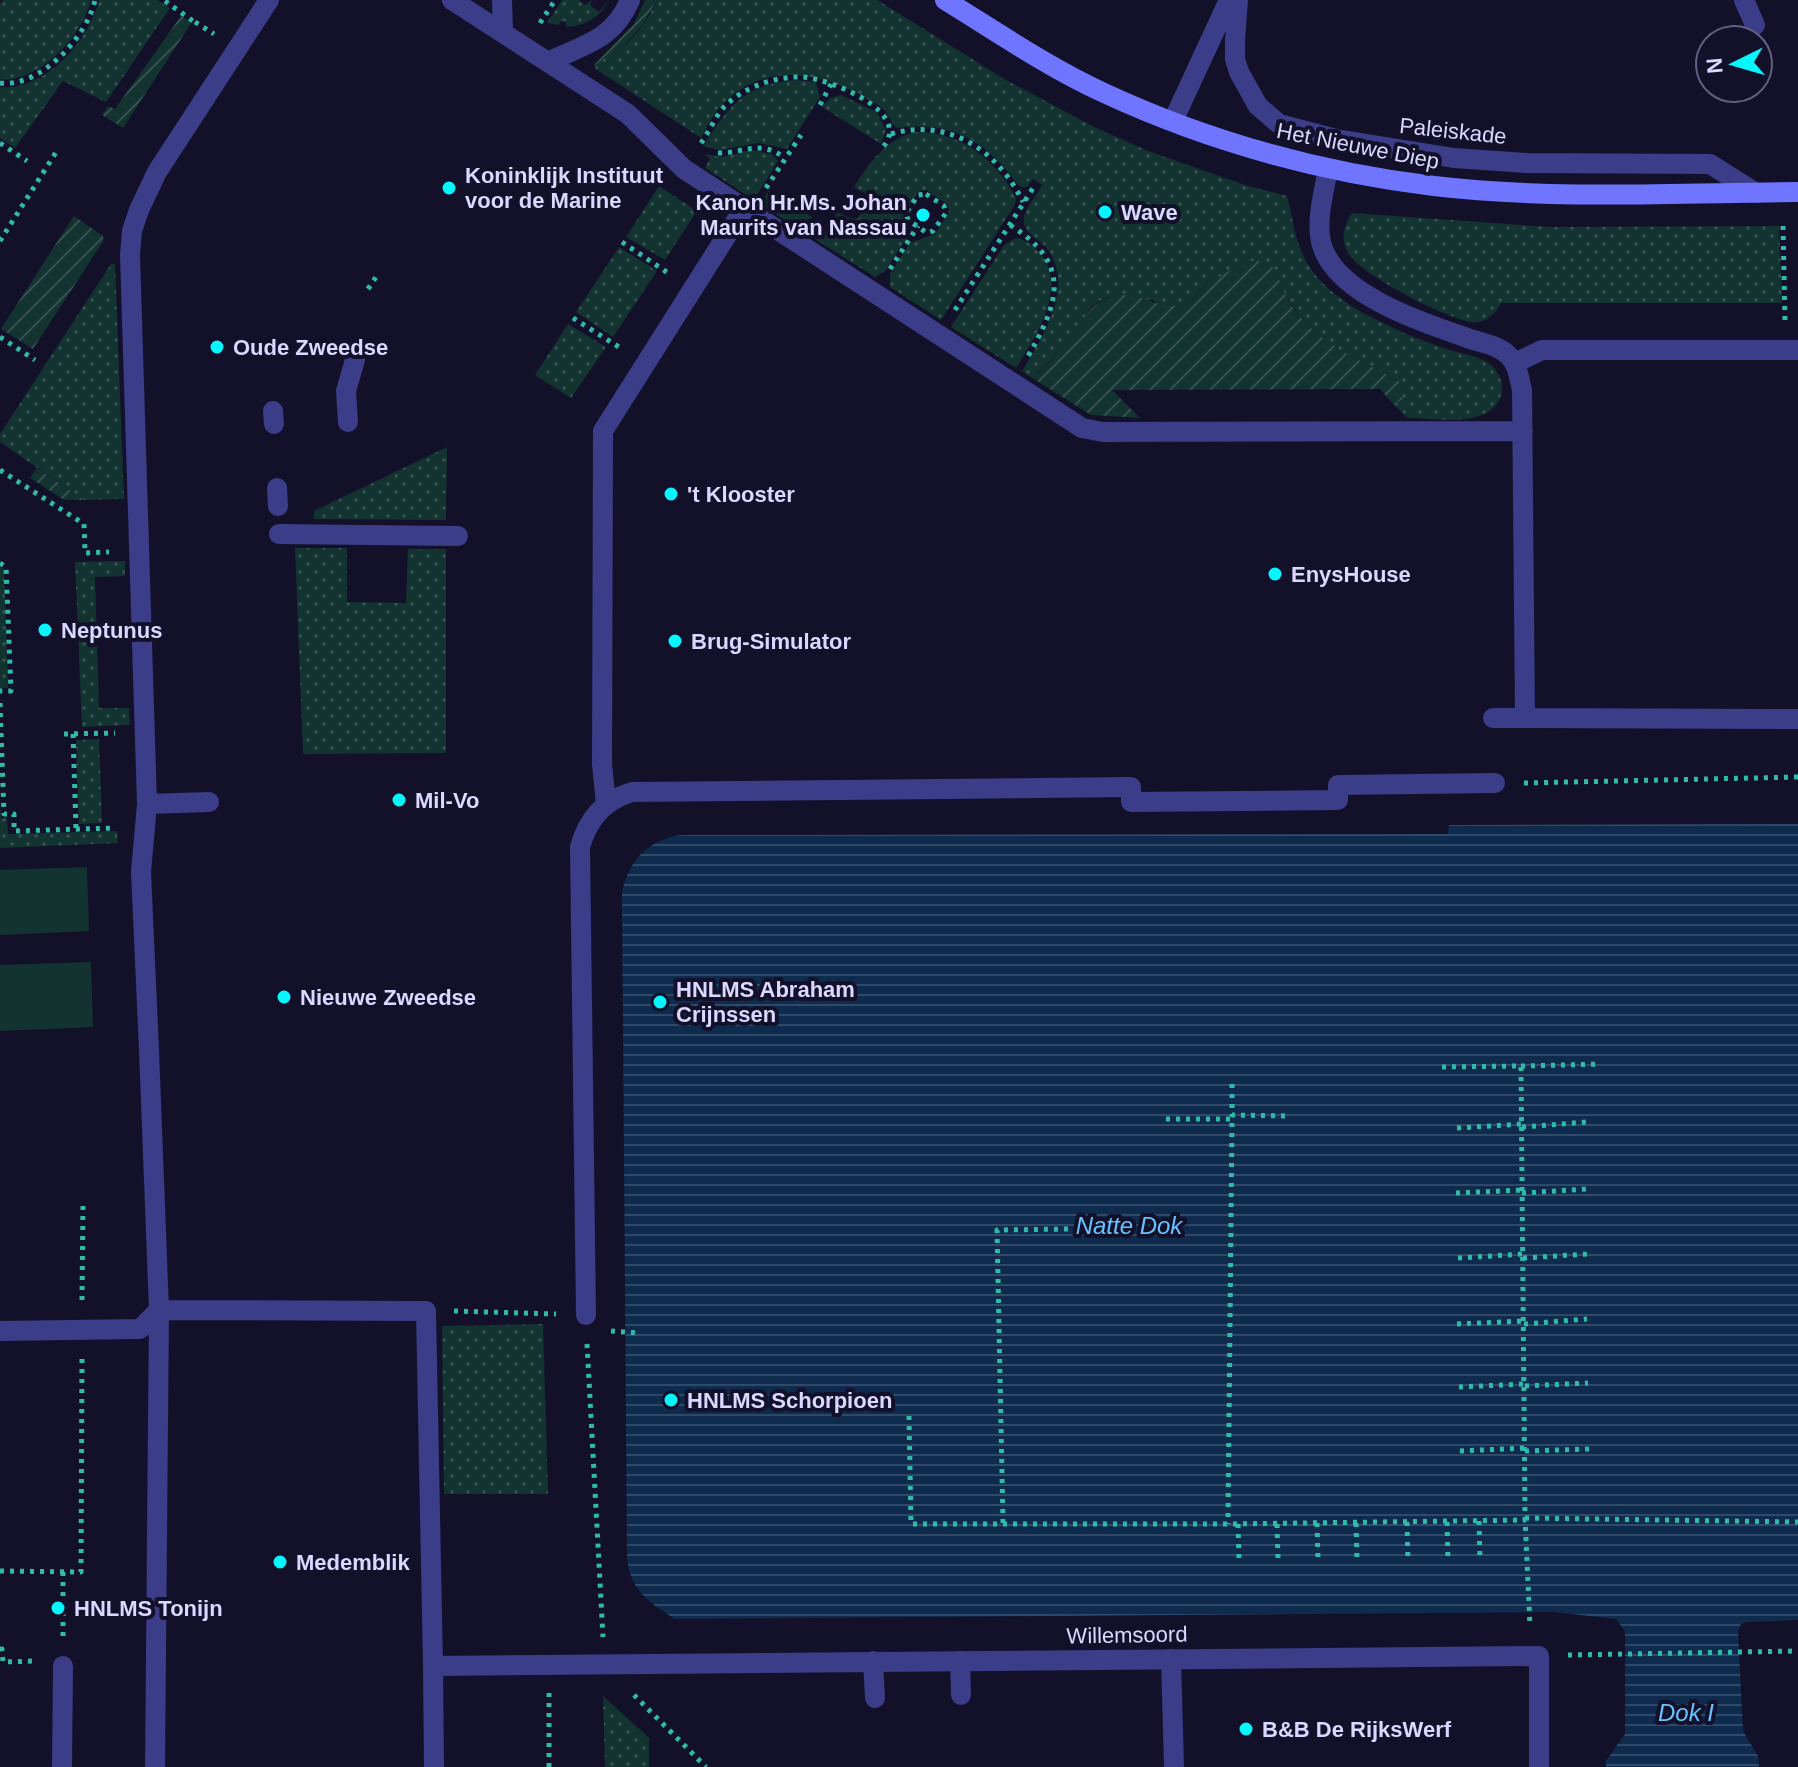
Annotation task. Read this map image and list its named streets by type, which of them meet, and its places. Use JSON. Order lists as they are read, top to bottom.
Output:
{
  "streets": {
    "street": ["Paleiskade", "Het Nieuwe Diep", "Willemsoord"]
  },
  "crossings": [
    ["Paleiskade", "Het Nieuwe Diep"]
  ],
  "water": ["Natte Dok", "Dok I"],
  "places": [
    "Koninklijk Instituut voor de Marine",
    "Wave",
    "Kanon Hr.Ms. Johan Maurits van Nassau",
    "Oude Zweedse",
    "'t Klooster",
    "EnysHouse",
    "Neptunus",
    "Brug-Simulator",
    "Mil-Vo",
    "Nieuwe Zweedse",
    "HNLMS Abraham Crijnssen",
    "HNLMS Schorpioen",
    "Medemblik",
    "HNLMS Tonijn",
    "B&B De RijksWerf"
  ],
  "north": "left"
}
